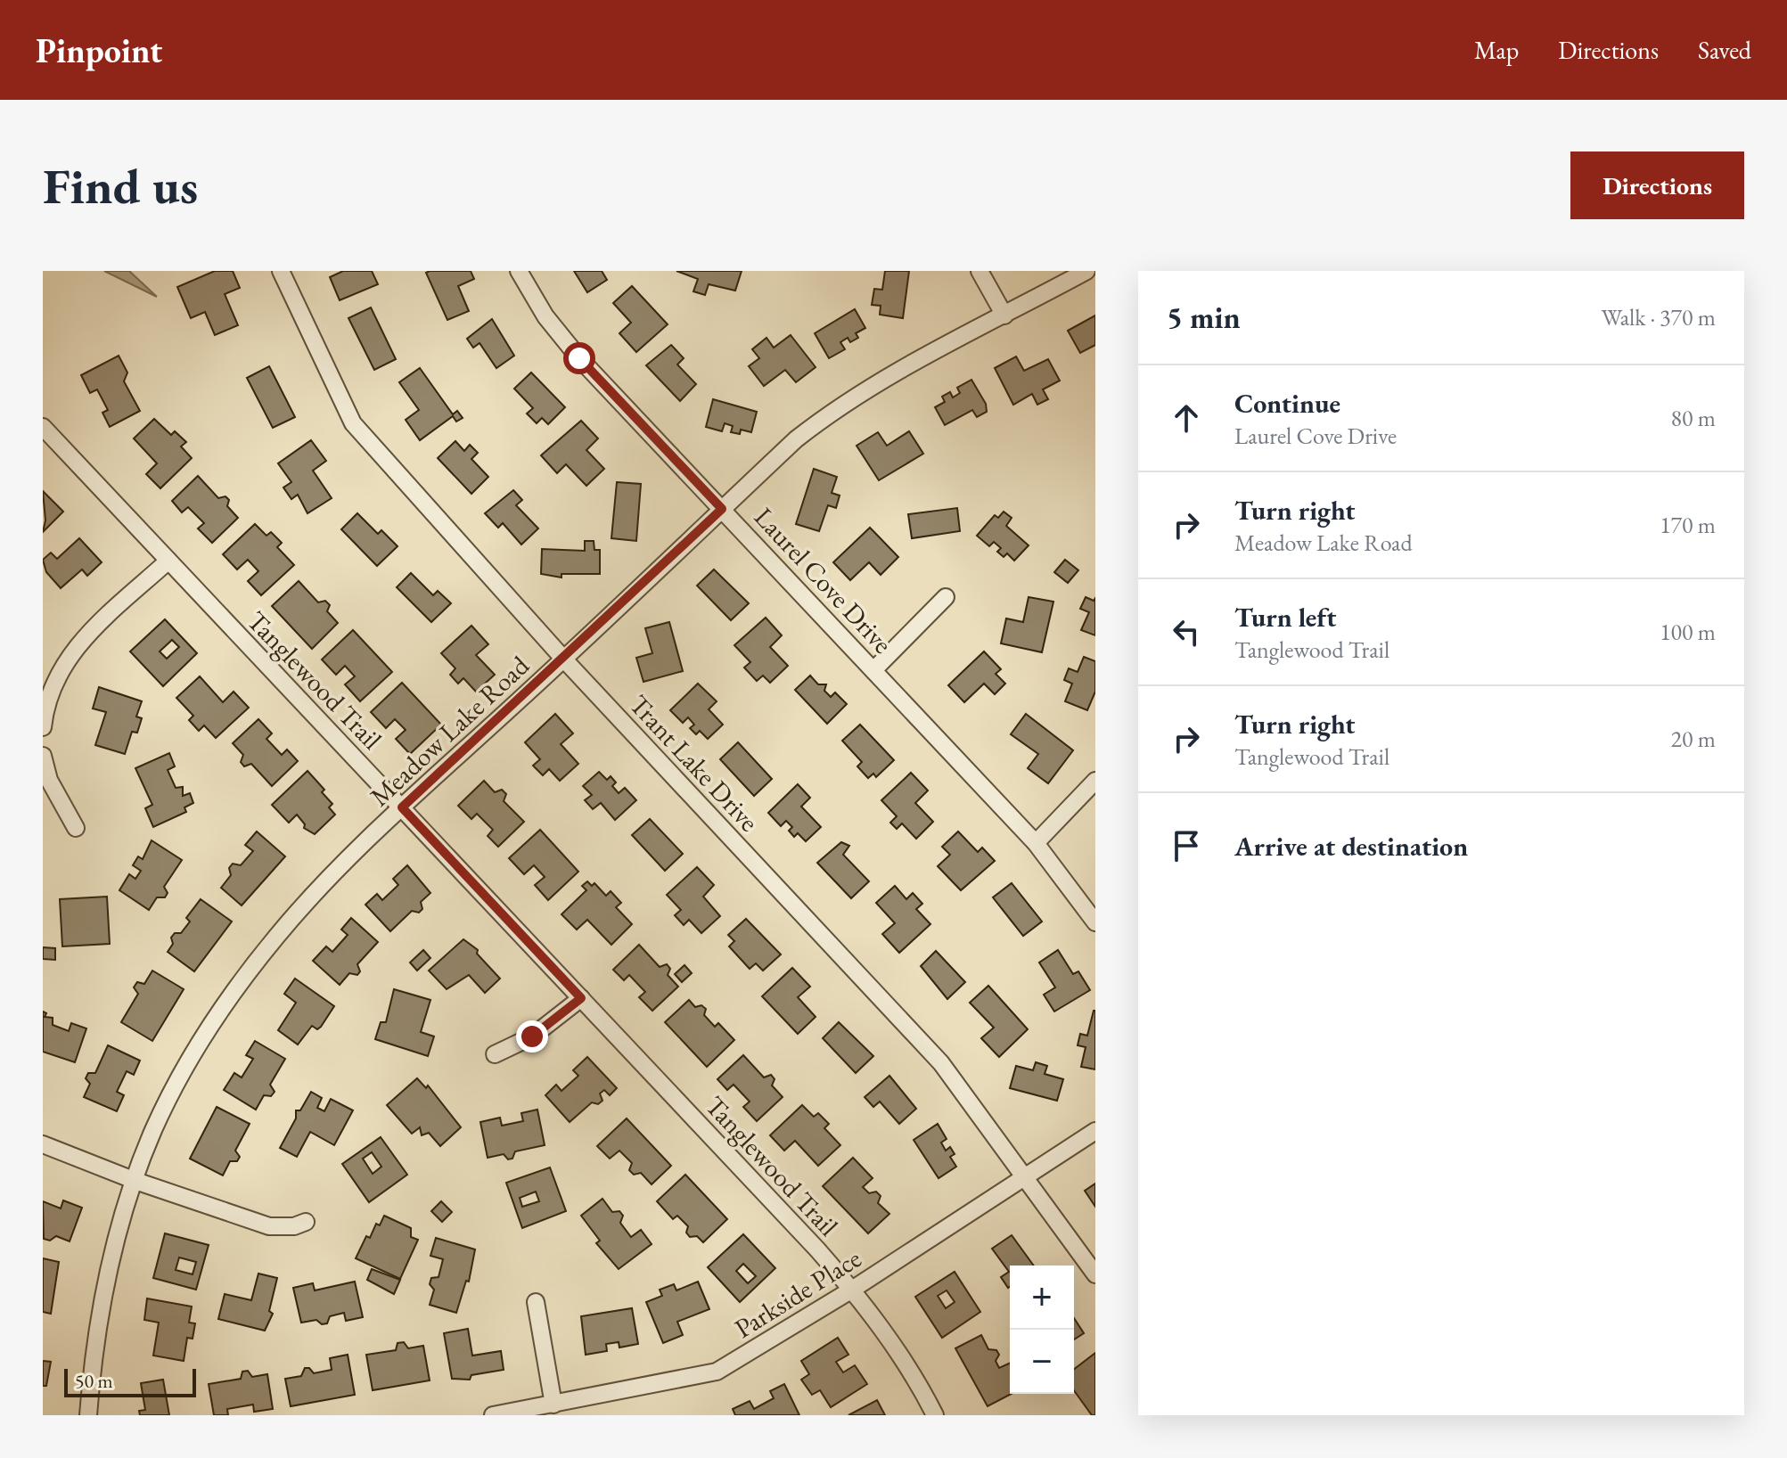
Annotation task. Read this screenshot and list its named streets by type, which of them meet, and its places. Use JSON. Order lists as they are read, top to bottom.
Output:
{
  "streets": {
    "street": [
      "Laurel Cove Drive",
      "Tanglewood Trail",
      "Meadow Lake Road",
      "Trant Lake Drive",
      "Parkside Place"
    ]
  },
  "crossings": [
    ["Laurel Cove Drive", "Meadow Lake Road"],
    ["Tanglewood Trail", "Meadow Lake Road"],
    ["Tanglewood Trail", "Parkside Place"],
    ["Meadow Lake Road", "Trant Lake Drive"],
    ["Trant Lake Drive", "Parkside Place"]
  ],
  "scale_bar": "50 m",
  "page": {
    "header": "Pinpoint",
    "nav": ["Map", "Directions", "Saved"],
    "buttons": "Directions",
    "title": "Find us",
    "heading": ["5 min", "Walk · 370 m"],
    "list": [
      ["Continue", "Laurel Cove Drive", "80 m"],
      ["Turn right", "Meadow Lake Road", "170 m"],
      ["Turn left", "Tanglewood Trail", "100 m"],
      ["Turn right", "Tanglewood Trail", "20 m"],
      "Arrive at destination"
    ],
    "map_buttons": ["+", "−"],
    "scale": "50 m"
  }
}
